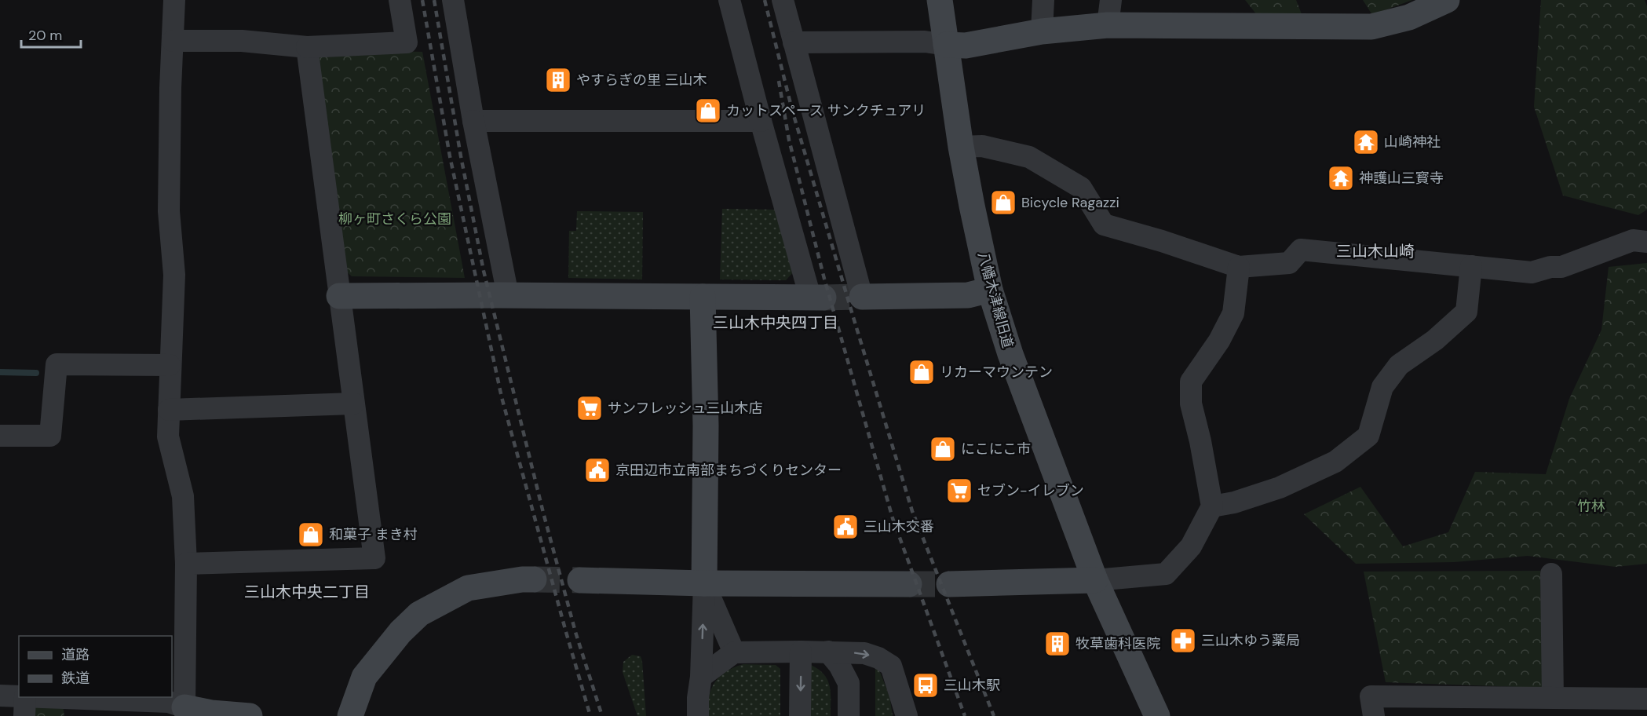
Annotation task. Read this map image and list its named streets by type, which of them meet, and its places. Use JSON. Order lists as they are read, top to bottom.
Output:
{
  "streets": {
    "street": ["八幡木津線旧道"]
  },
  "districts": ["三山木山崎", "三山木中央四丁目", "三山木中央二丁目"],
  "parks": ["柳ヶ町さくら公園", "竹林"],
  "places": {
    "building": ["やすらぎの里 三山木", "牧草歯科医院"],
    "shop": [
      "カットスペース サンクチュアリ",
      "Bicycle Ragazzi",
      "リカーマウンテン",
      "にこにこ市",
      "和菓子 まき村"
    ],
    "temple": ["山崎神社", "神護山三寳寺"],
    "supermarket": ["サンフレッシュ三山木店", "セブン-イレブン"],
    "public building": ["京田辺市立南部まちづくりセンター", "三山木交番"],
    "pharmacy": ["三山木ゆう薬局"],
    "bus stop": ["三山木駅"]
  },
  "legend": ["道路", "鉄道"],
  "scale_bar": "20 m"
}
